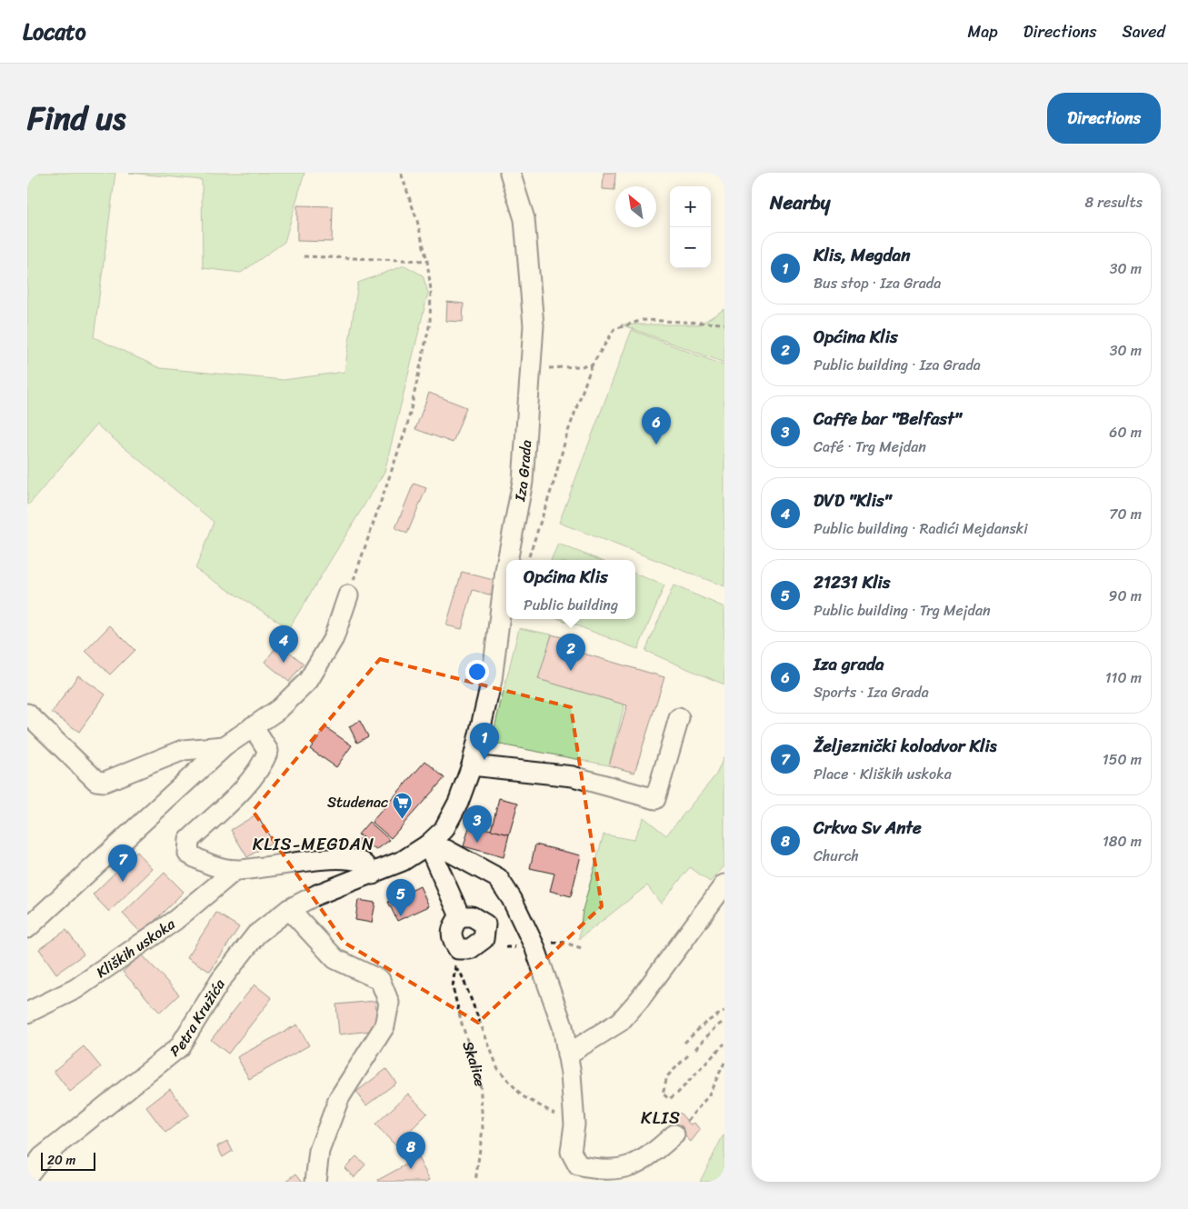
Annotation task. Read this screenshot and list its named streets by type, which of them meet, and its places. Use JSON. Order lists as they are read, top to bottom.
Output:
{
  "streets": {
    "street": ["Iza Grada", "Kliških uskoka", "Petra Kružića"],
    "path": ["Skalice"]
  },
  "crossings": [
    ["Iza Grada", "Petra Kružića"]
  ],
  "districts": ["KLIS-MEGDAN", "KLIS"],
  "places": {
    "supermarket": ["Studenac"]
  },
  "scale_bar": "20 m",
  "north": "top left",
  "page": {
    "header": "Locato",
    "nav": ["Map", "Directions", "Saved"],
    "title": "Find us",
    "buttons": "Directions",
    "heading": ["Nearby", "8 results"],
    "map_buttons": ["+", "−"],
    "list": [
      {
        "mark": "1",
        "name": "Klis, Megdan",
        "note": "Bus stop · Iza Grada",
        "value": "30 m"
      },
      {
        "mark": "2",
        "name": "Općina Klis",
        "note": "Public building · Iza Grada",
        "value": "30 m"
      },
      {
        "mark": "3",
        "name": "Caffe bar \"Belfast\"",
        "note": "Café · Trg Mejdan",
        "value": "60 m"
      },
      {
        "mark": "4",
        "name": "DVD \"Klis\"",
        "note": "Public building · Radići Mejdanski",
        "value": "70 m"
      },
      {
        "mark": "5",
        "name": "21231 Klis",
        "note": "Public building · Trg Mejdan",
        "value": "90 m"
      },
      {
        "mark": "6",
        "name": "Iza grada",
        "note": "Sports · Iza Grada",
        "value": "110 m"
      },
      {
        "mark": "7",
        "name": "Željeznički kolodvor Klis",
        "note": "Place · Kliških uskoka",
        "value": "150 m"
      },
      {
        "mark": "8",
        "name": "Crkva Sv Ante",
        "note": "Church",
        "value": "180 m"
      }
    ],
    "pins": [
      "6",
      "4",
      "2",
      "1",
      "3",
      "7",
      "5",
      "8"
    ],
    "popup": ["Općina Klis", "Public building"],
    "scale": "20 m"
  }
}
